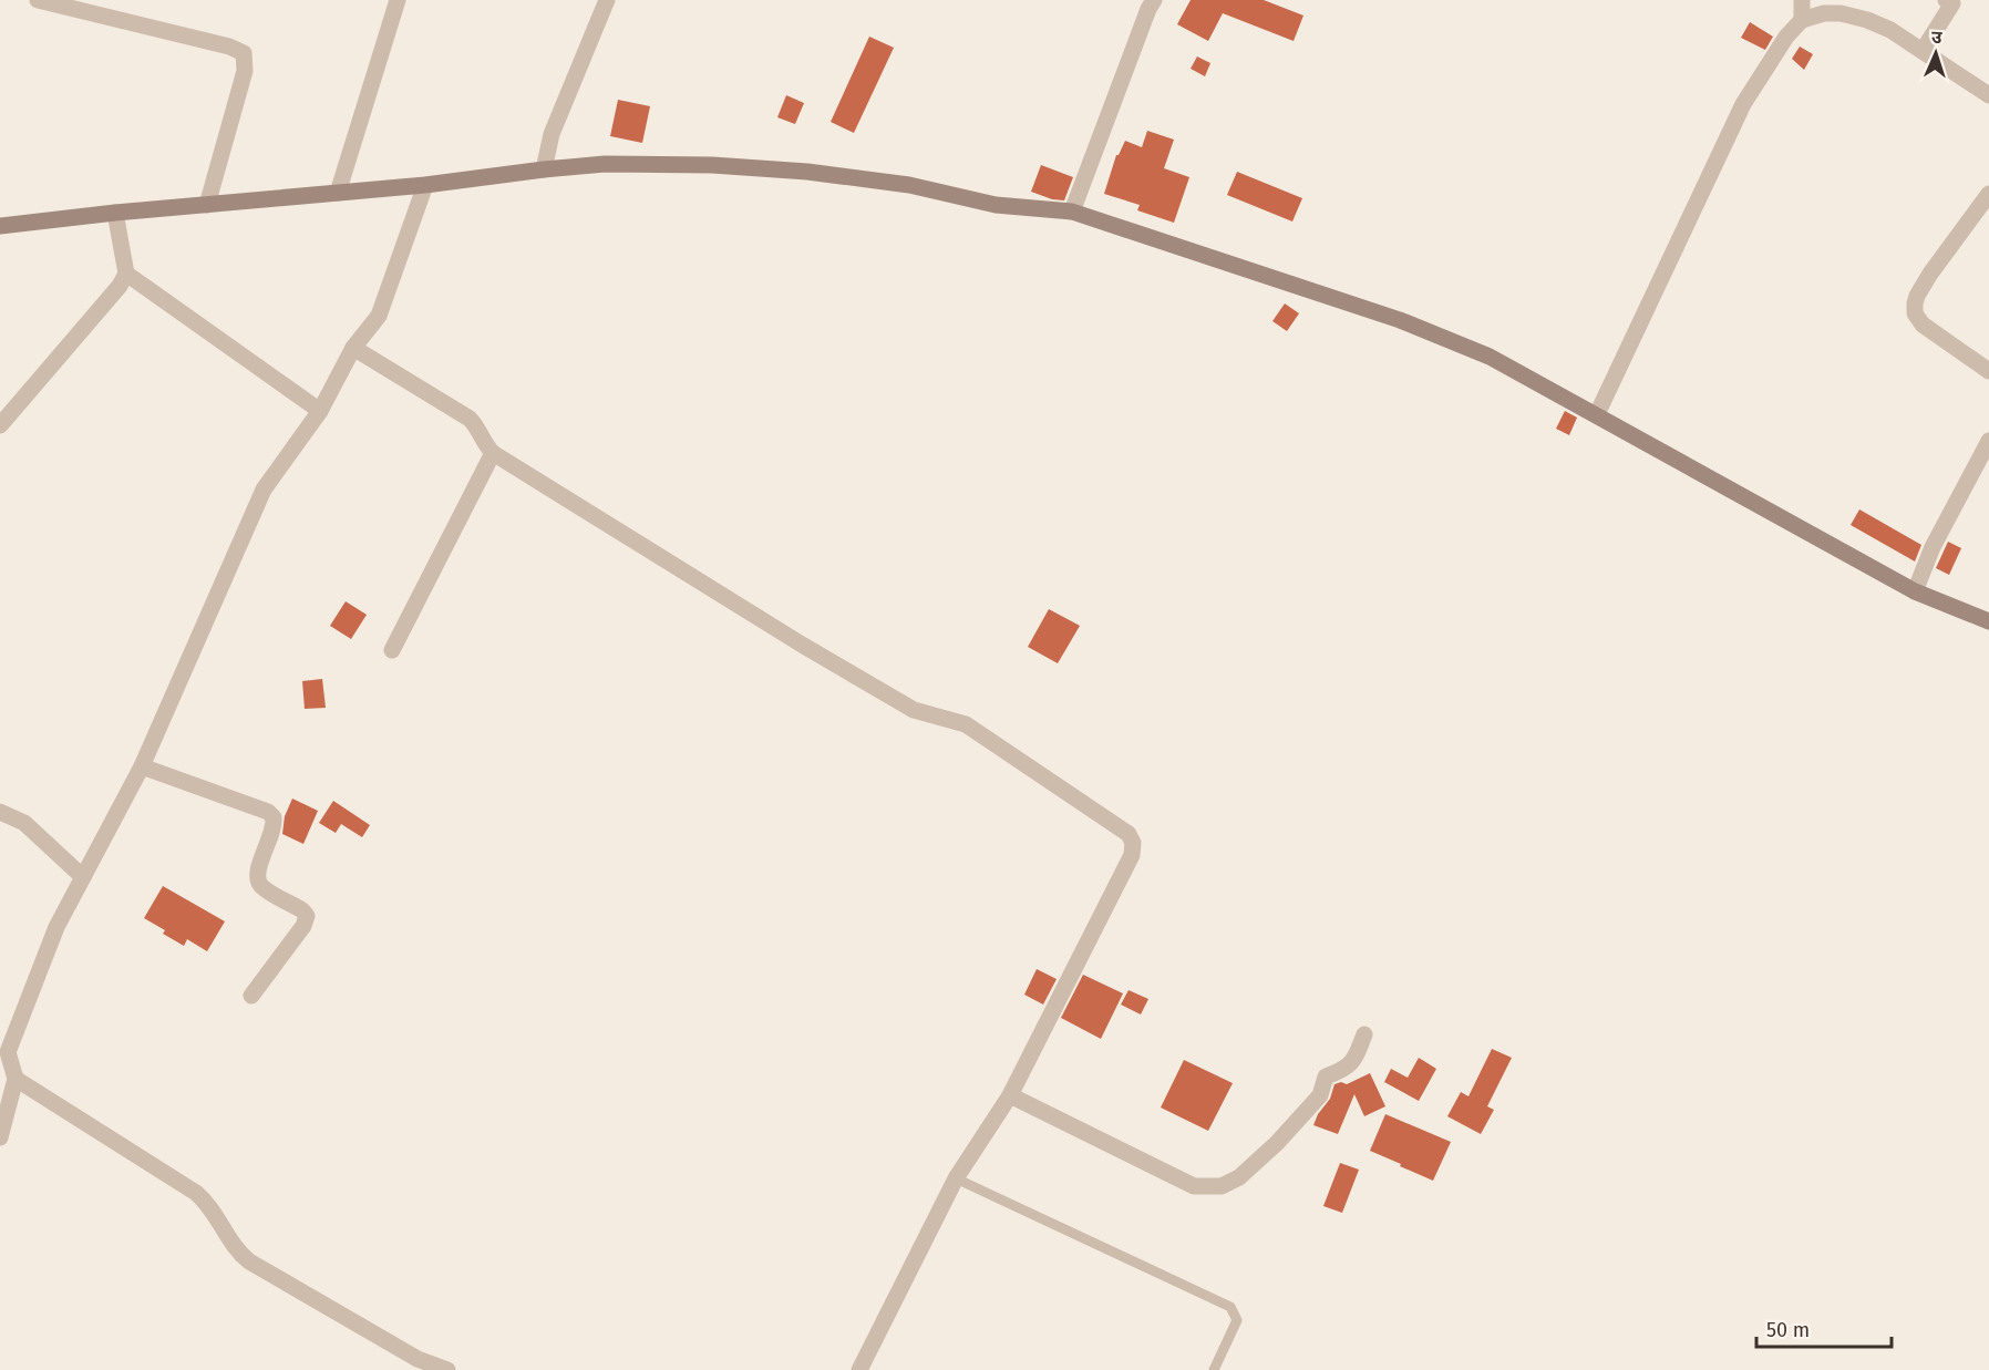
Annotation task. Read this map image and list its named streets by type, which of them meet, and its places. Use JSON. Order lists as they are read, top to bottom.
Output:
{
  "scale_bar": "50 m",
  "north": "top"
}
